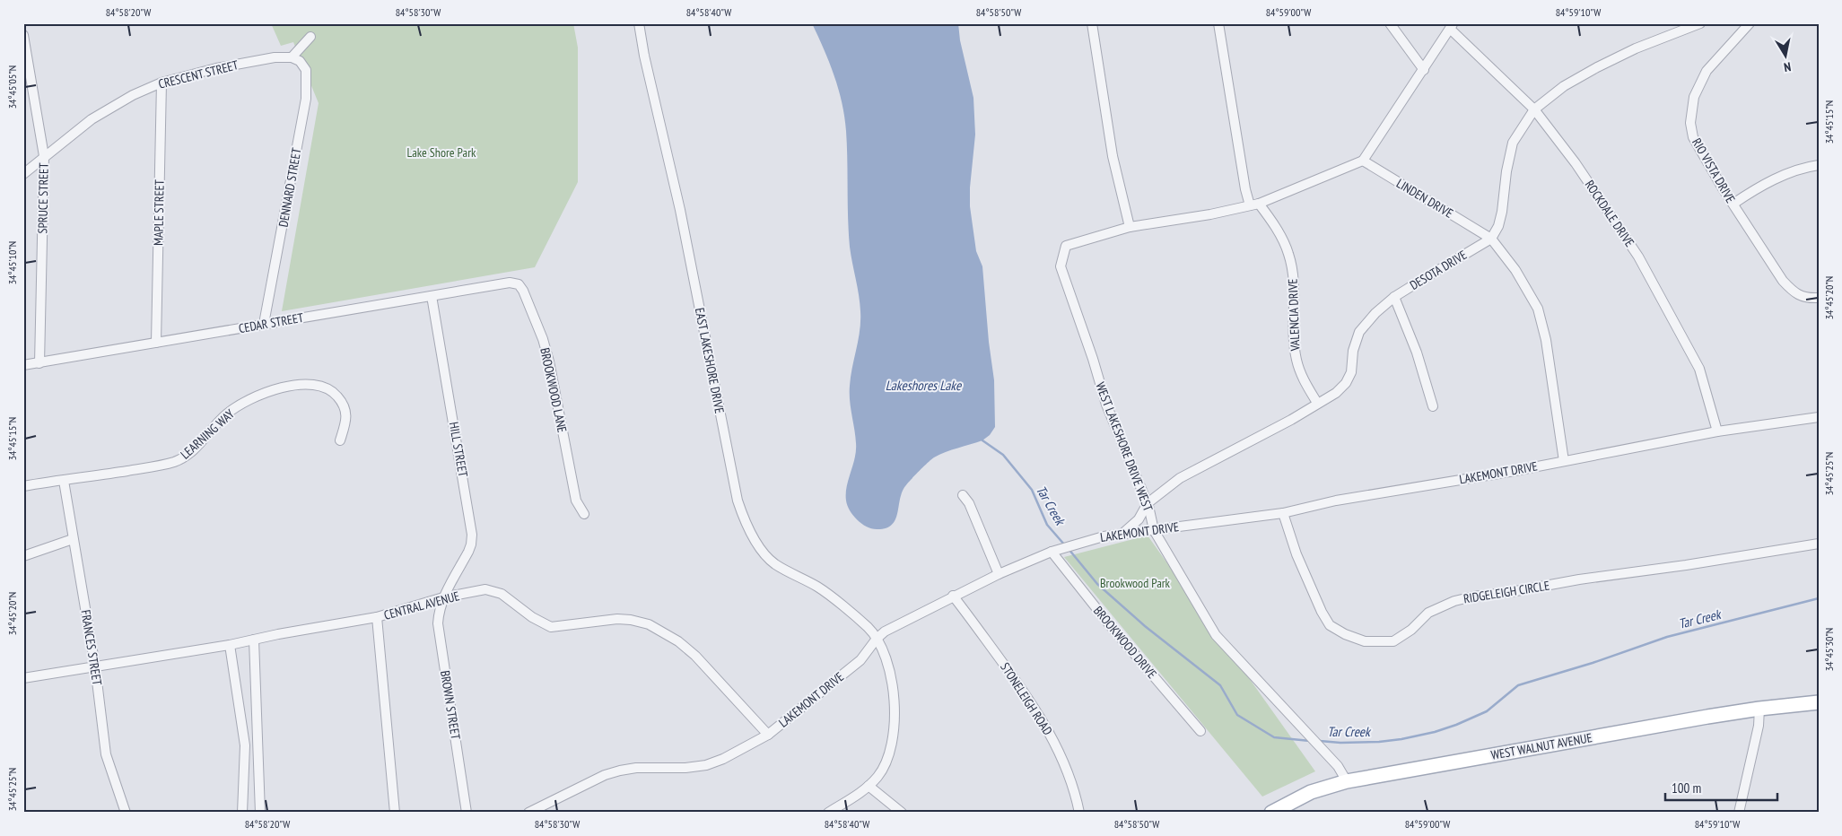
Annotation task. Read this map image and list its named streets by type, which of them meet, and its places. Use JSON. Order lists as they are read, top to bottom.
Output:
{
  "streets": {
    "main road": ["WEST WALNUT AVENUE"],
    "street": [
      "CRESCENT STREET",
      "RIO VISTA DRIVE",
      "DENNARD STREET",
      "SPRUCE STREET",
      "LINDEN DRIVE",
      "MAPLE STREET",
      "ROCKDALE DRIVE",
      "DESOTA DRIVE",
      "VALENCIA DRIVE",
      "CEDAR STREET",
      "EAST LAKESHORE DRIVE",
      "BROOKWOOD LANE",
      "LEARNING WAY",
      "WEST LAKESHORE DRIVE WEST",
      "HILL STREET",
      "LAKEMONT DRIVE",
      "RIDGELEIGH CIRCLE",
      "CENTRAL AVENUE",
      "BROOKWOOD DRIVE",
      "FRANCES STREET",
      "STONELEIGH ROAD",
      "BROWN STREET"
    ]
  },
  "crossings": [
    ["CRESCENT STREET", "DENNARD STREET"],
    ["CRESCENT STREET", "SPRUCE STREET"],
    ["CRESCENT STREET", "MAPLE STREET"],
    ["DENNARD STREET", "CEDAR STREET"],
    ["SPRUCE STREET", "CEDAR STREET"],
    ["LINDEN DRIVE", "DESOTA DRIVE"],
    ["LINDEN DRIVE", "LAKEMONT DRIVE"],
    ["MAPLE STREET", "CEDAR STREET"],
    ["ROCKDALE DRIVE", "LAKEMONT DRIVE"],
    ["DESOTA DRIVE", "VALENCIA DRIVE"],
    ["DESOTA DRIVE", "WEST LAKESHORE DRIVE WEST"],
    ["DESOTA DRIVE", "LAKEMONT DRIVE"],
    ["CEDAR STREET", "BROOKWOOD LANE"],
    ["CEDAR STREET", "HILL STREET"],
    ["EAST LAKESHORE DRIVE", "LAKEMONT DRIVE"],
    ["LEARNING WAY", "FRANCES STREET"],
    ["WEST LAKESHORE DRIVE WEST", "LAKEMONT DRIVE"],
    ["WEST LAKESHORE DRIVE WEST", "WEST WALNUT AVENUE"],
    ["HILL STREET", "CENTRAL AVENUE"],
    ["HILL STREET", "BROWN STREET"],
    ["LAKEMONT DRIVE", "RIDGELEIGH CIRCLE"],
    ["LAKEMONT DRIVE", "CENTRAL AVENUE"],
    ["LAKEMONT DRIVE", "BROOKWOOD DRIVE"],
    ["LAKEMONT DRIVE", "STONELEIGH ROAD"],
    ["CENTRAL AVENUE", "FRANCES STREET"],
    ["CENTRAL AVENUE", "BROWN STREET"]
  ],
  "water": ["Lakeshores Lake", "Tar Creek"],
  "parks": ["Lake Shore Park", "Brookwood Park"],
  "scale_bar": "100 m",
  "north": "bottom",
  "coordinates": [
    "84°58'20\"W",
    "84°58'30\"W",
    "84°58'40\"W",
    "84°58'50\"W",
    "84°59'00\"W",
    "84°59'10\"W",
    "34°45'05\"N",
    "34°45'15\"N",
    "34°45'10\"N",
    "34°45'20\"N",
    "34°45'25\"N",
    "34°45'30\"N"
  ]
}
